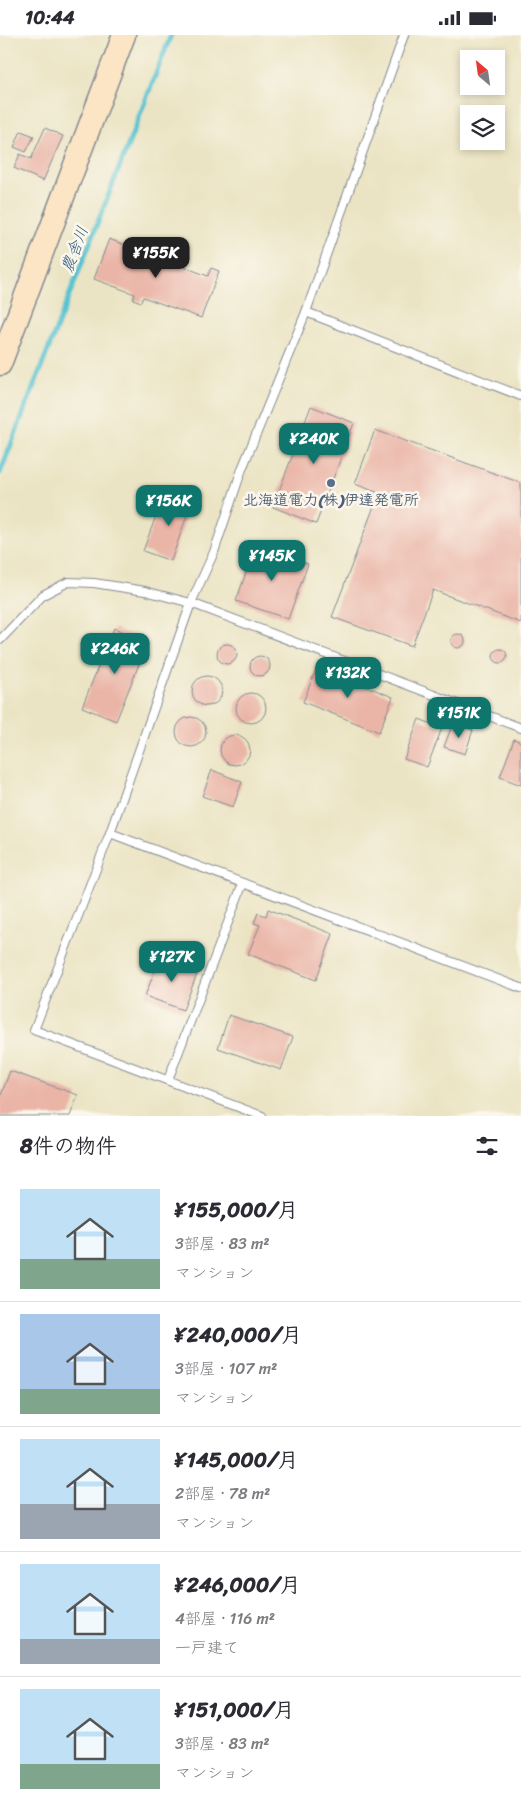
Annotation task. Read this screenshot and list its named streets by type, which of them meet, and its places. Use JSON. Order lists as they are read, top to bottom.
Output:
{
  "water": ["農舎川"],
  "places": ["北海道電力(株)伊達発電所"],
  "north": "top left",
  "page": {
    "status": "10:44",
    "price": [
      "¥155K",
      "¥240K",
      "¥156K",
      "¥145K",
      "¥246K",
      "¥132K",
      "¥151K",
      "¥127K"
    ],
    "heading": "8件の物件",
    "list": [
      {
        "name": "¥155,000/月",
        "note": "3部屋 · 83 m² · マンション"
      },
      {
        "name": "¥240,000/月",
        "note": "3部屋 · 107 m² · マンション"
      },
      {
        "name": "¥145,000/月",
        "note": "2部屋 · 78 m² · マンション"
      },
      {
        "name": "¥246,000/月",
        "note": "4部屋 · 116 m² · 一戸建て"
      },
      {
        "name": "¥151,000/月",
        "note": "3部屋 · 83 m² · マンション"
      }
    ]
  }
}
